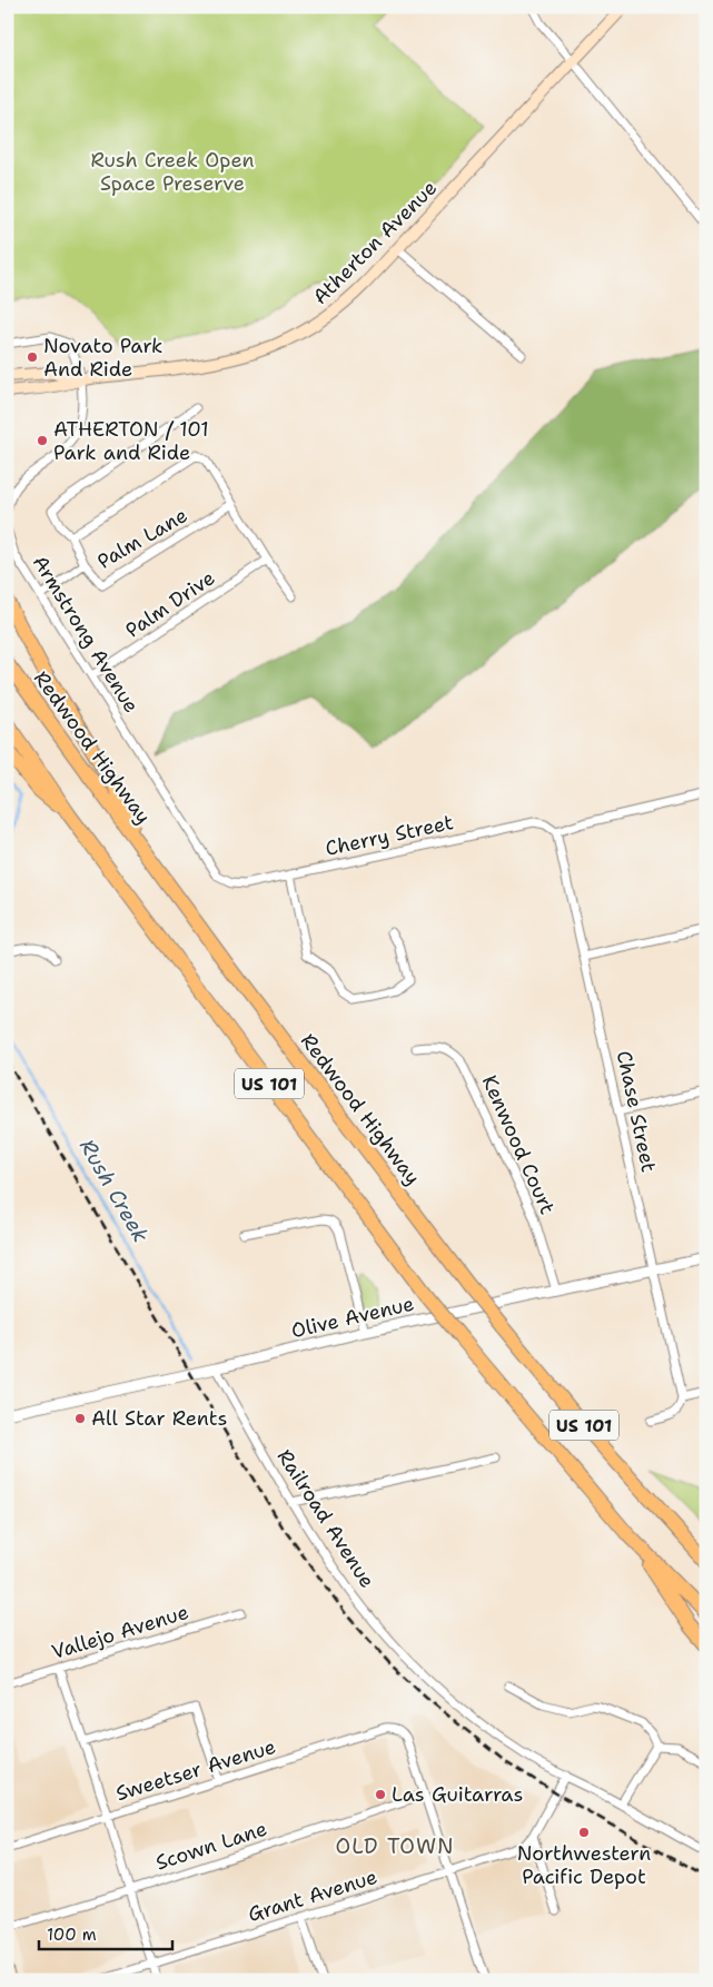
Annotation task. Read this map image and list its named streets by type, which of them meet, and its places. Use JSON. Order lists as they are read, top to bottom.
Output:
{
  "streets": {
    "highway": ["Redwood Highway", "US 101"],
    "main road": ["Atherton Avenue"],
    "street": [
      "Palm Lane",
      "Palm Drive",
      "Armstrong Avenue",
      "Cherry Street",
      "Chase Street",
      "Kenwood Court",
      "Olive Avenue",
      "Railroad Avenue",
      "Vallejo Avenue",
      "Sweetser Avenue",
      "Scown Lane",
      "Grant Avenue"
    ]
  },
  "crossings": [
    ["Palm Drive", "Armstrong Avenue"],
    ["Armstrong Avenue", "Cherry Street"],
    ["Cherry Street", "Chase Street"],
    ["Chase Street", "Olive Avenue"],
    ["Kenwood Court", "Olive Avenue"],
    ["Olive Avenue", "Railroad Avenue"],
    ["Sweetser Avenue", "Scown Lane"]
  ],
  "districts": ["OLD TOWN"],
  "water": ["Rush Creek"],
  "parks": ["Rush Creek Open Space Preserve"],
  "places": [
    "Novato Park And Ride",
    "ATHERTON / 101 Park and Ride",
    "All Star Rents",
    "Las Guitarras",
    "Northwestern Pacific Depot"
  ],
  "scale_bar": "100 m"
}
